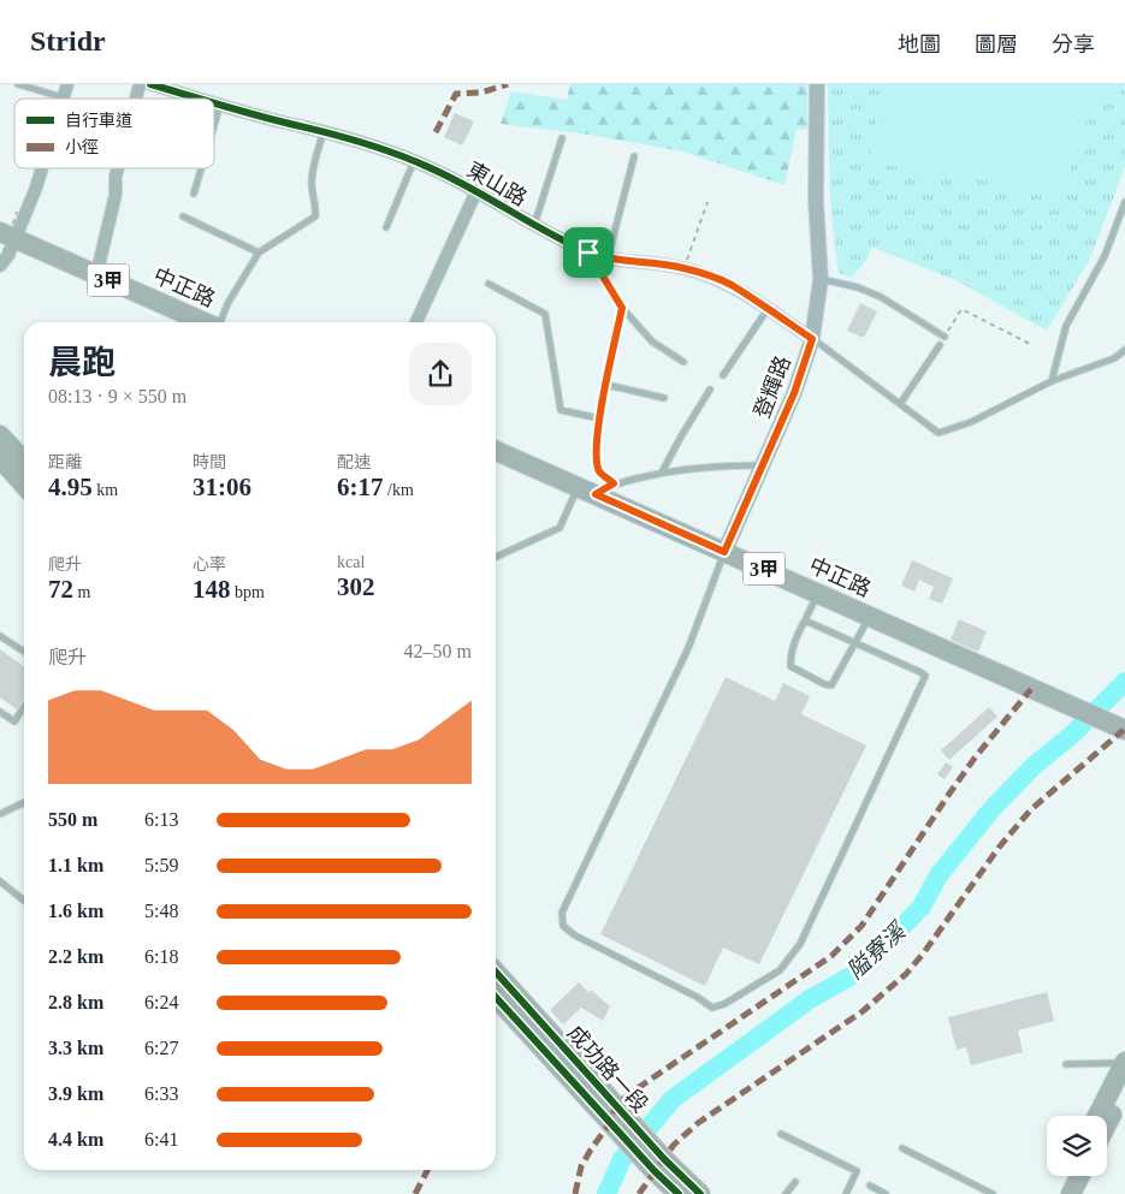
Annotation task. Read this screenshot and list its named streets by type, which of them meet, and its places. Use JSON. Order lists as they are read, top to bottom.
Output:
{
  "streets": {
    "main road": ["3甲", "中正路", "成功路一段"],
    "street": ["東山路", "登輝路"]
  },
  "crossings": [
    ["東山路", "登輝路"],
    ["中正路", "登輝路"]
  ],
  "water": ["隘寮溪"],
  "legend": ["自行車道", "小徑"],
  "page": {
    "header": "Stridr",
    "nav": ["地圖", "圖層", "分享"],
    "heading": ["晨跑", "08:13 · 9 × 550 m"],
    "stats": [
      ["距離", "4.95 km"],
      ["時間", "31:06"],
      ["配速", "6:17 /km"],
      ["爬升", "72 m"],
      ["心率", "148 bpm"],
      ["kcal", "302"]
    ],
    "chart": ["爬升", "42–50 m"],
    "list": [
      {
        "name": "550 m",
        "note": "6:13"
      },
      {
        "name": "1.1 km",
        "note": "5:59"
      },
      {
        "name": "1.6 km",
        "note": "5:48"
      },
      {
        "name": "2.2 km",
        "note": "6:18"
      },
      {
        "name": "2.8 km",
        "note": "6:24"
      },
      {
        "name": "3.3 km",
        "note": "6:27"
      },
      {
        "name": "3.9 km",
        "note": "6:33"
      },
      {
        "name": "4.4 km",
        "note": "6:41"
      }
    ]
  }
}
